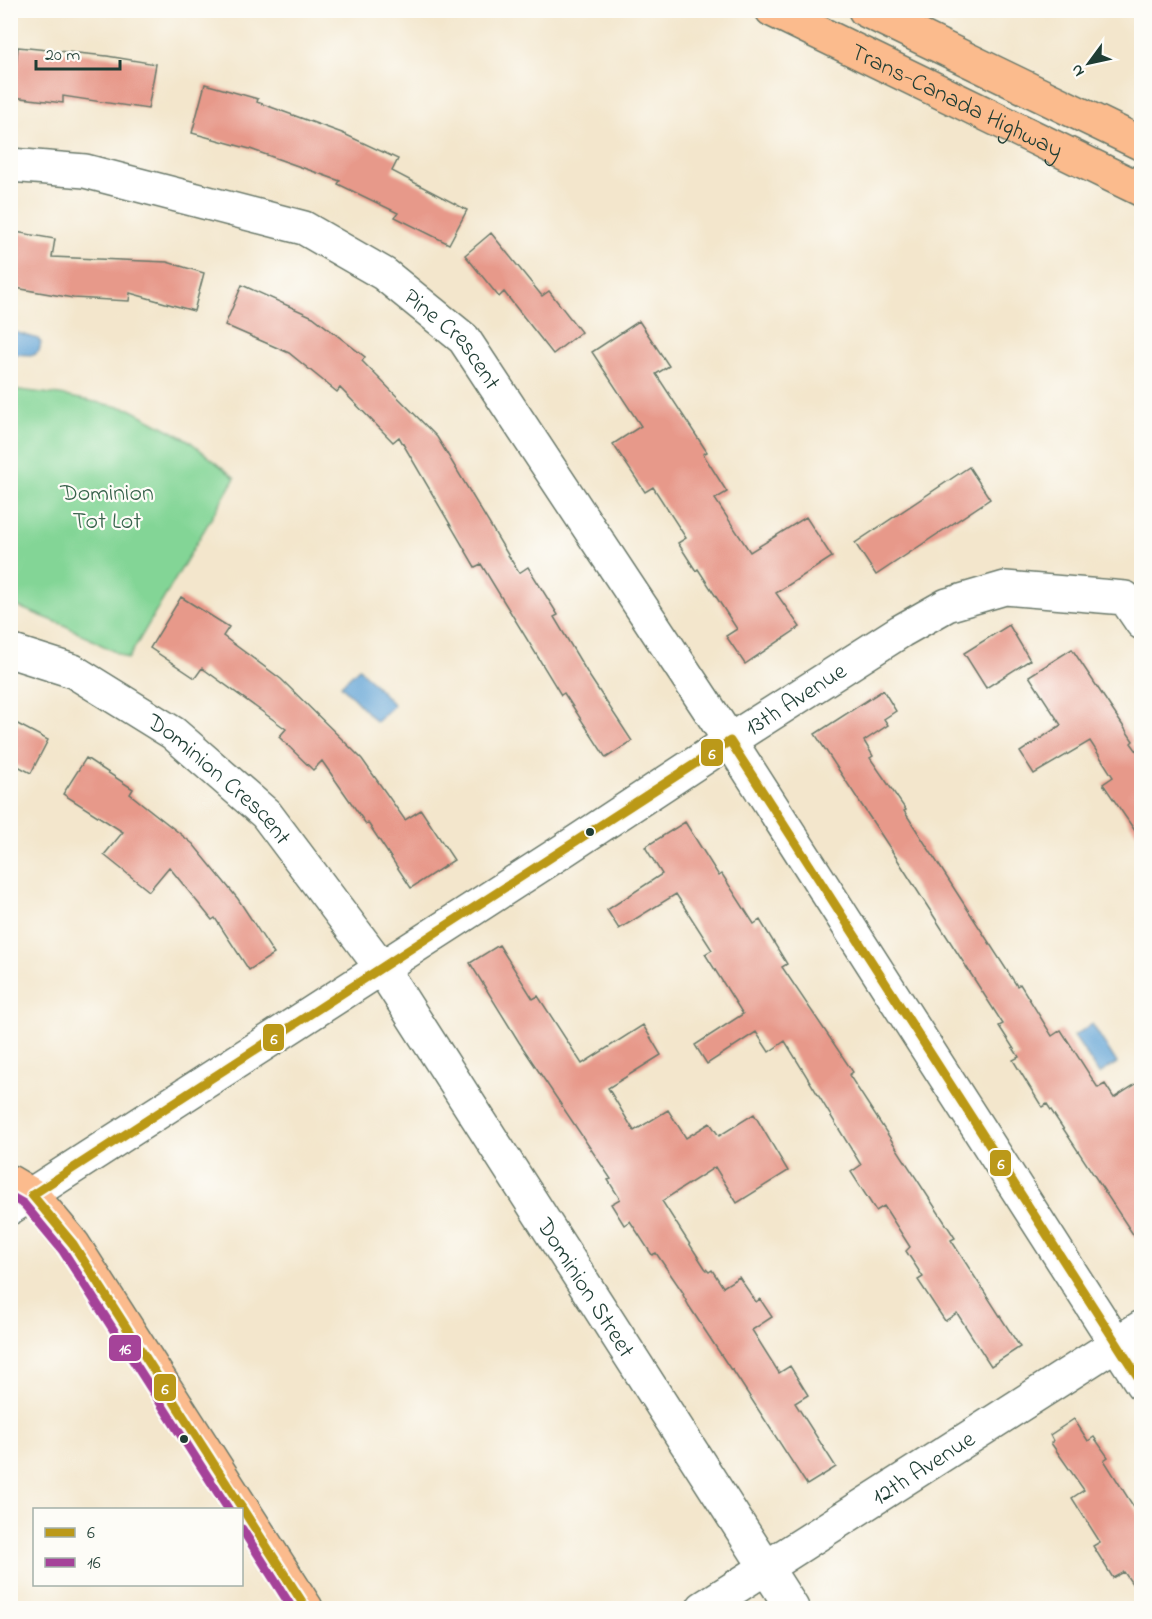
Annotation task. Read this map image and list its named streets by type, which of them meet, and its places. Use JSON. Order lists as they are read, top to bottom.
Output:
{
  "streets": {
    "main road": ["Trans-Canada Highway"],
    "street": [
      "Pine Crescent",
      "13th Avenue",
      "Dominion Crescent",
      "Dominion Street",
      "12th Avenue"
    ]
  },
  "crossings": [
    ["Pine Crescent", "13th Avenue"],
    ["Pine Crescent", "12th Avenue"],
    ["13th Avenue", "Dominion Crescent"],
    ["13th Avenue", "Dominion Street"],
    ["Dominion Crescent", "Dominion Street"],
    ["Dominion Street", "12th Avenue"]
  ],
  "parks": ["Dominion Tot Lot"],
  "lines": ["transit line 6", "transit line 16"],
  "legend": ["6", "16"],
  "scale_bar": "20 m",
  "north": "bottom left"
}
